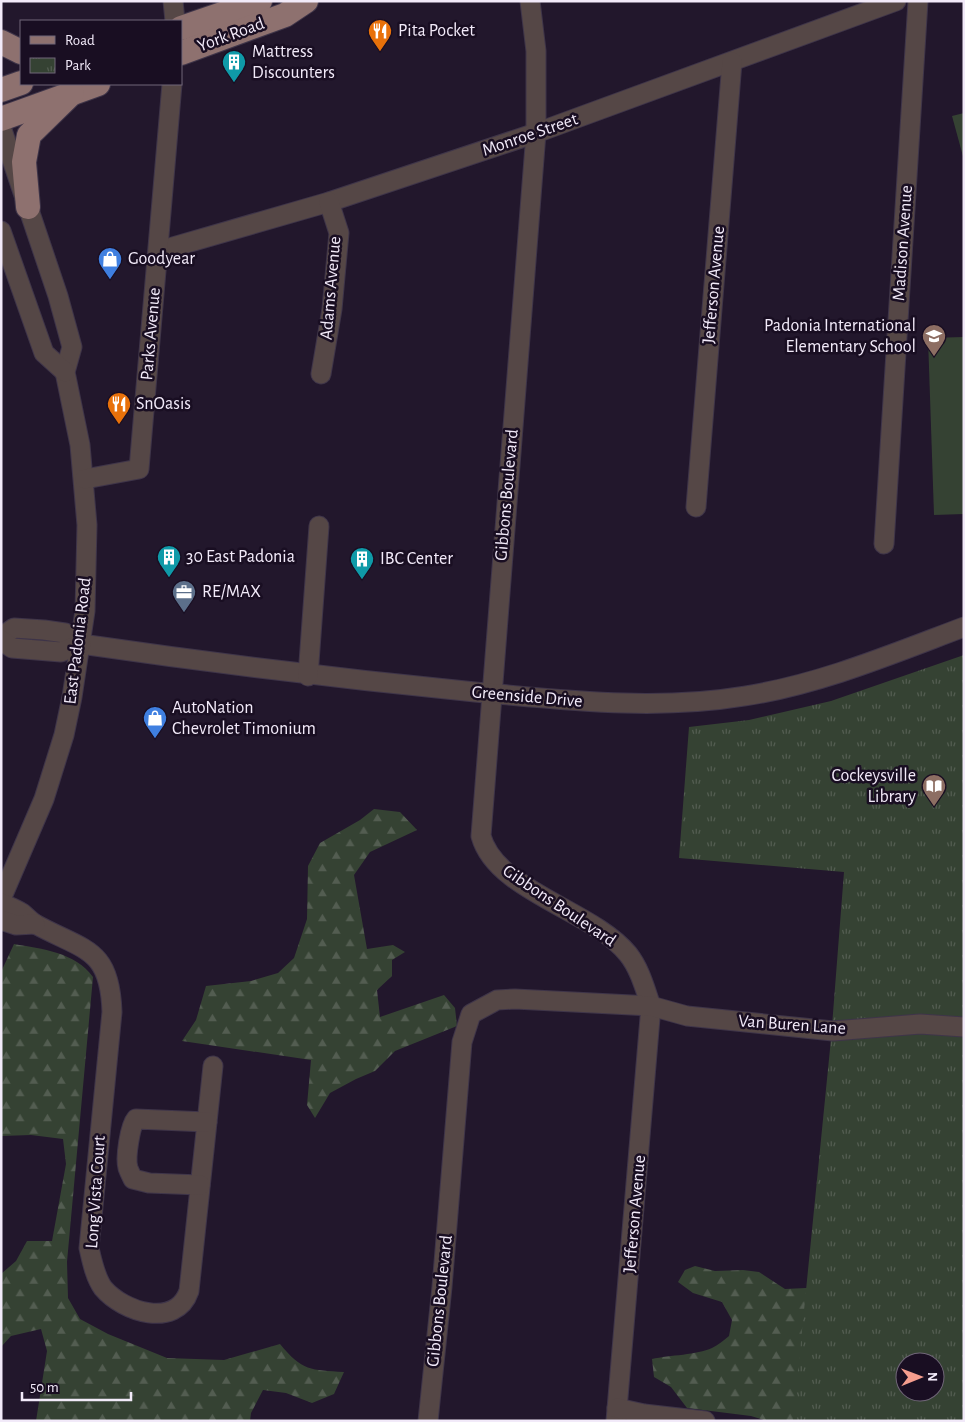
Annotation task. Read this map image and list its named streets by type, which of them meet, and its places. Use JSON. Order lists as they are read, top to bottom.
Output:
{
  "streets": {
    "main road": ["York Road"],
    "street": [
      "Monroe Street",
      "Madison Avenue",
      "Jefferson Avenue",
      "Adams Avenue",
      "Parks Avenue",
      "Gibbons Boulevard",
      "East Padonia Road",
      "Greenside Drive",
      "Van Buren Lane",
      "Long Vista Court"
    ]
  },
  "crossings": [
    ["Monroe Street", "Jefferson Avenue"],
    ["Monroe Street", "Adams Avenue"],
    ["Monroe Street", "Parks Avenue"],
    ["Monroe Street", "Gibbons Boulevard"],
    ["Jefferson Avenue", "Gibbons Boulevard"],
    ["Jefferson Avenue", "Van Buren Lane"],
    ["Parks Avenue", "East Padonia Road"],
    ["Gibbons Boulevard", "Greenside Drive"],
    ["Gibbons Boulevard", "Van Buren Lane"],
    ["East Padonia Road", "Greenside Drive"]
  ],
  "places": {
    "restaurant": ["Pita Pocket", "SnOasis"],
    "building": ["Mattress Discounters", "30 East Padonia", "IBC Center"],
    "shop": ["Goodyear", "AutoNation Chevrolet Timonium"],
    "school or university": ["Padonia International Elementary School"],
    "office": ["RE/MAX"],
    "library": ["Cockeysville Library"]
  },
  "legend": ["Road", "Park"],
  "scale_bar": "50 m",
  "north": "right"
}
